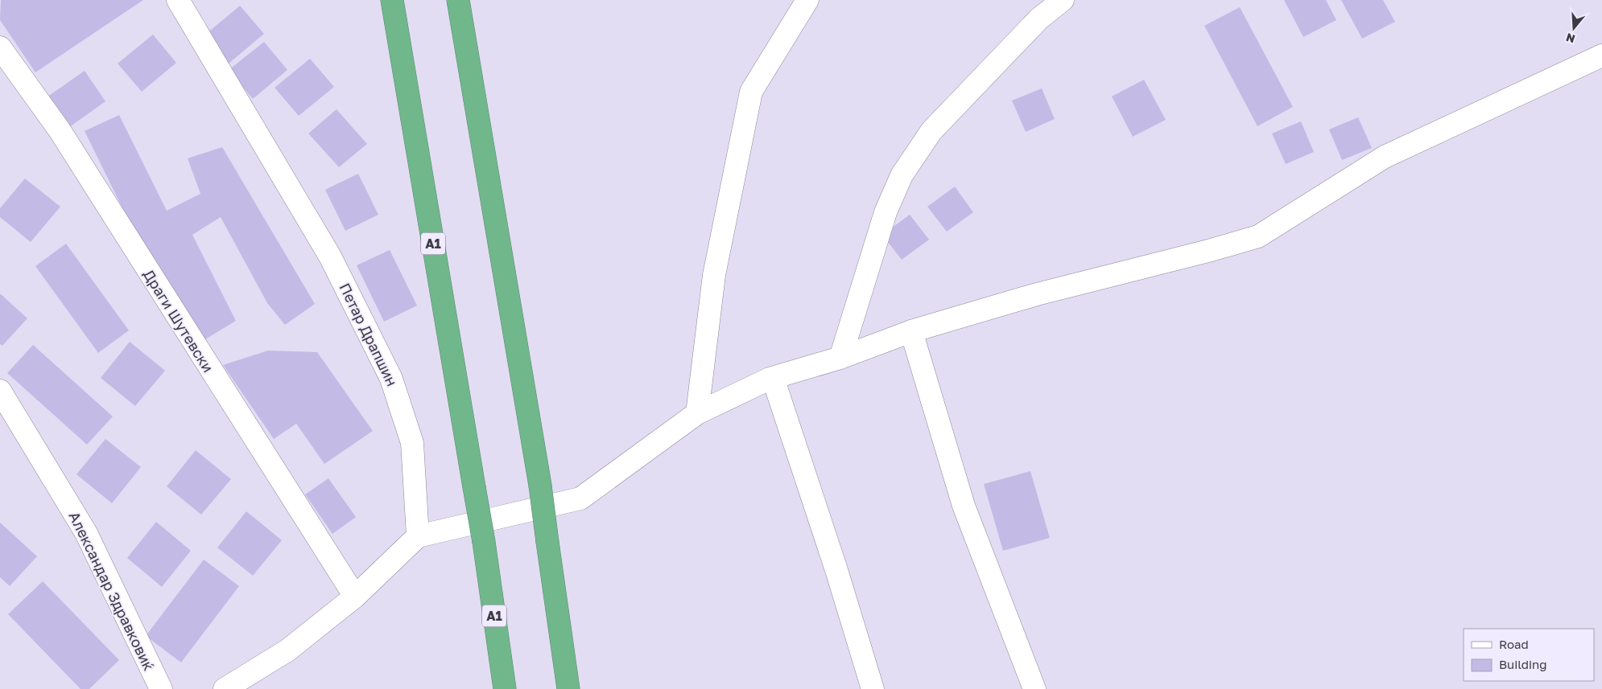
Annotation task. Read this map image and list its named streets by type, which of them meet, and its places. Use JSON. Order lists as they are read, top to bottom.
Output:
{
  "streets": {
    "highway": ["A1"],
    "street": ["Драги Шутевски", "Петар Драпшин", "Александар Здравковиќ"]
  },
  "legend": ["Road", "Building"],
  "north": "bottom"
}
